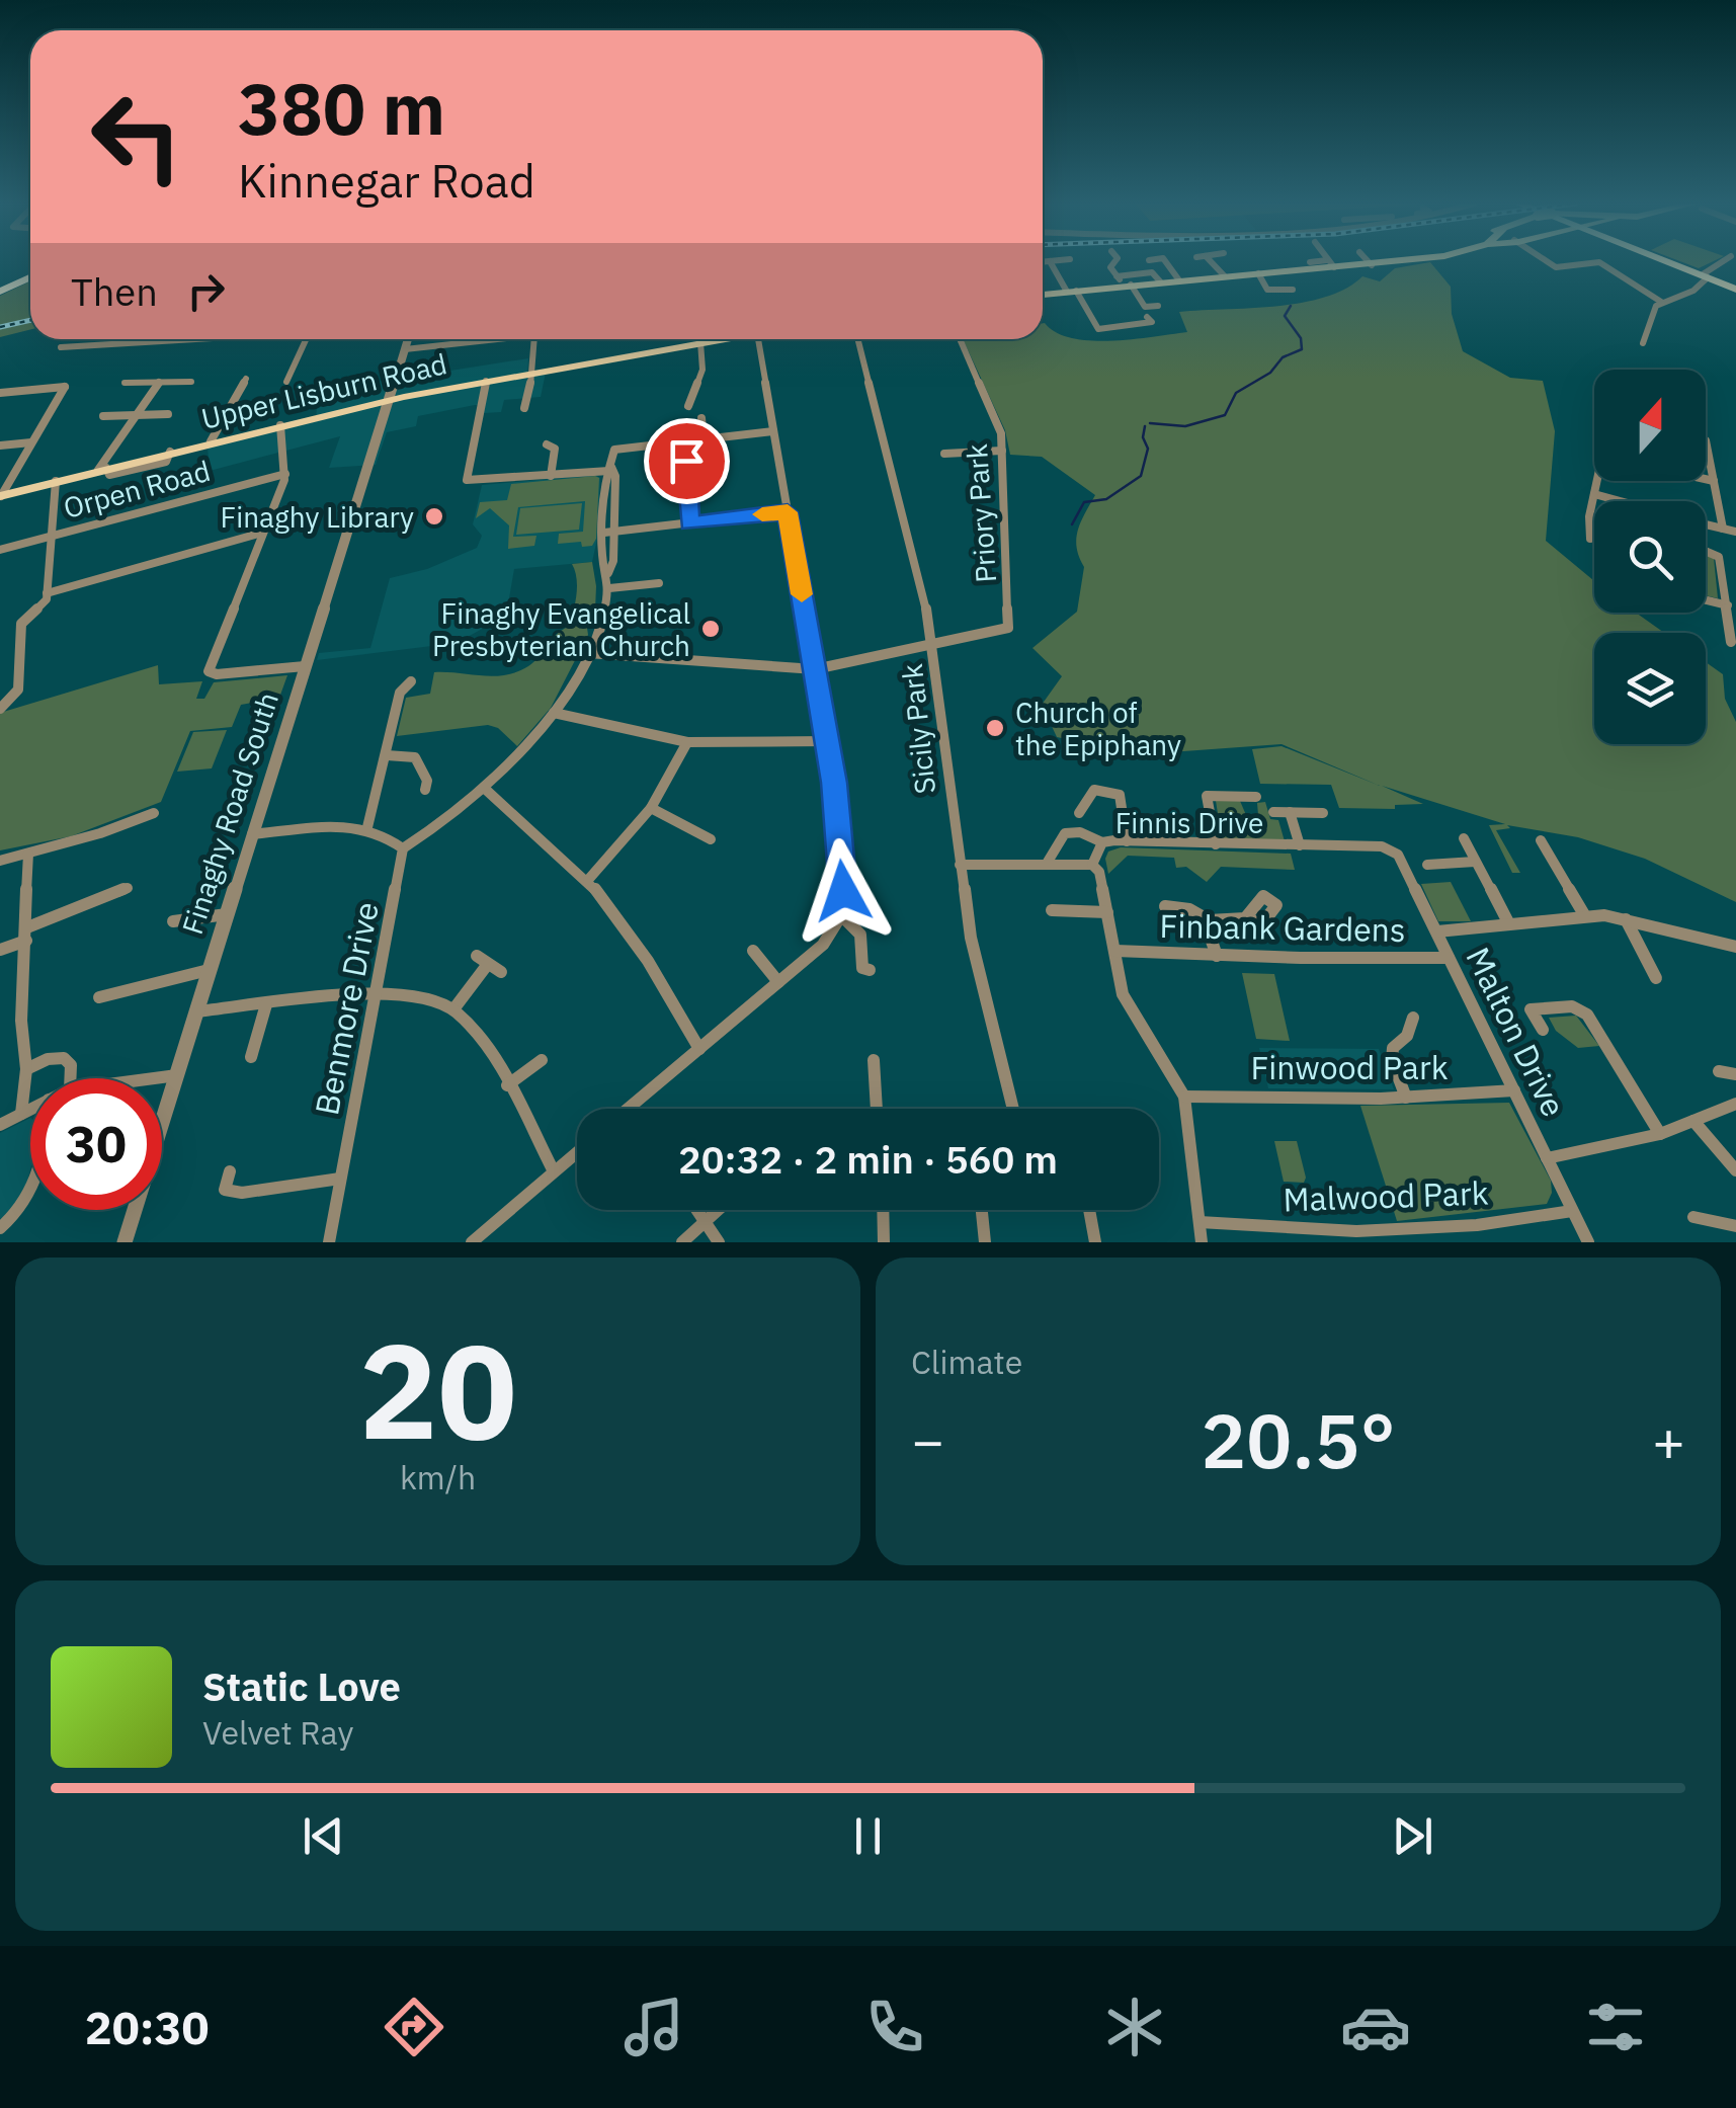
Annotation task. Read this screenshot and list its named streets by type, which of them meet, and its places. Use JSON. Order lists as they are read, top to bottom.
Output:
{
  "streets": {
    "main road": ["Upper Lisburn Road"],
    "street": [
      "Orpen Road",
      "Priory Park",
      "Sicily Park",
      "Finaghy Road South",
      "Finnis Drive",
      "Finbank Gardens",
      "Benmore Drive",
      "Malton Drive",
      "Finwood Park",
      "Malwood Park"
    ]
  },
  "crossings": [
    ["Upper Lisburn Road", "Finaghy Road South"],
    ["Priory Park", "Sicily Park"],
    ["Finnis Drive", "Malton Drive"],
    ["Finbank Gardens", "Malton Drive"],
    ["Malton Drive", "Finwood Park"],
    ["Malton Drive", "Malwood Park"]
  ],
  "places": ["Finaghy Library", "Finaghy Evangelical Presbyterian Church", "Church of the Epiphany"],
  "north": "top",
  "page": {
    "turn": ["380 m", "Kinnegar Road"],
    "then": "Then",
    "limit": "30",
    "trip": "20:32 · 2 min · 560 m",
    "tile": [
      ["20", "km/h"],
      "Climate"
    ],
    "heat": ["−", "20.5°", "+"],
    "song": ["Static Love", "Velvet Ray"],
    "tabs": "20:30"
  }
}
